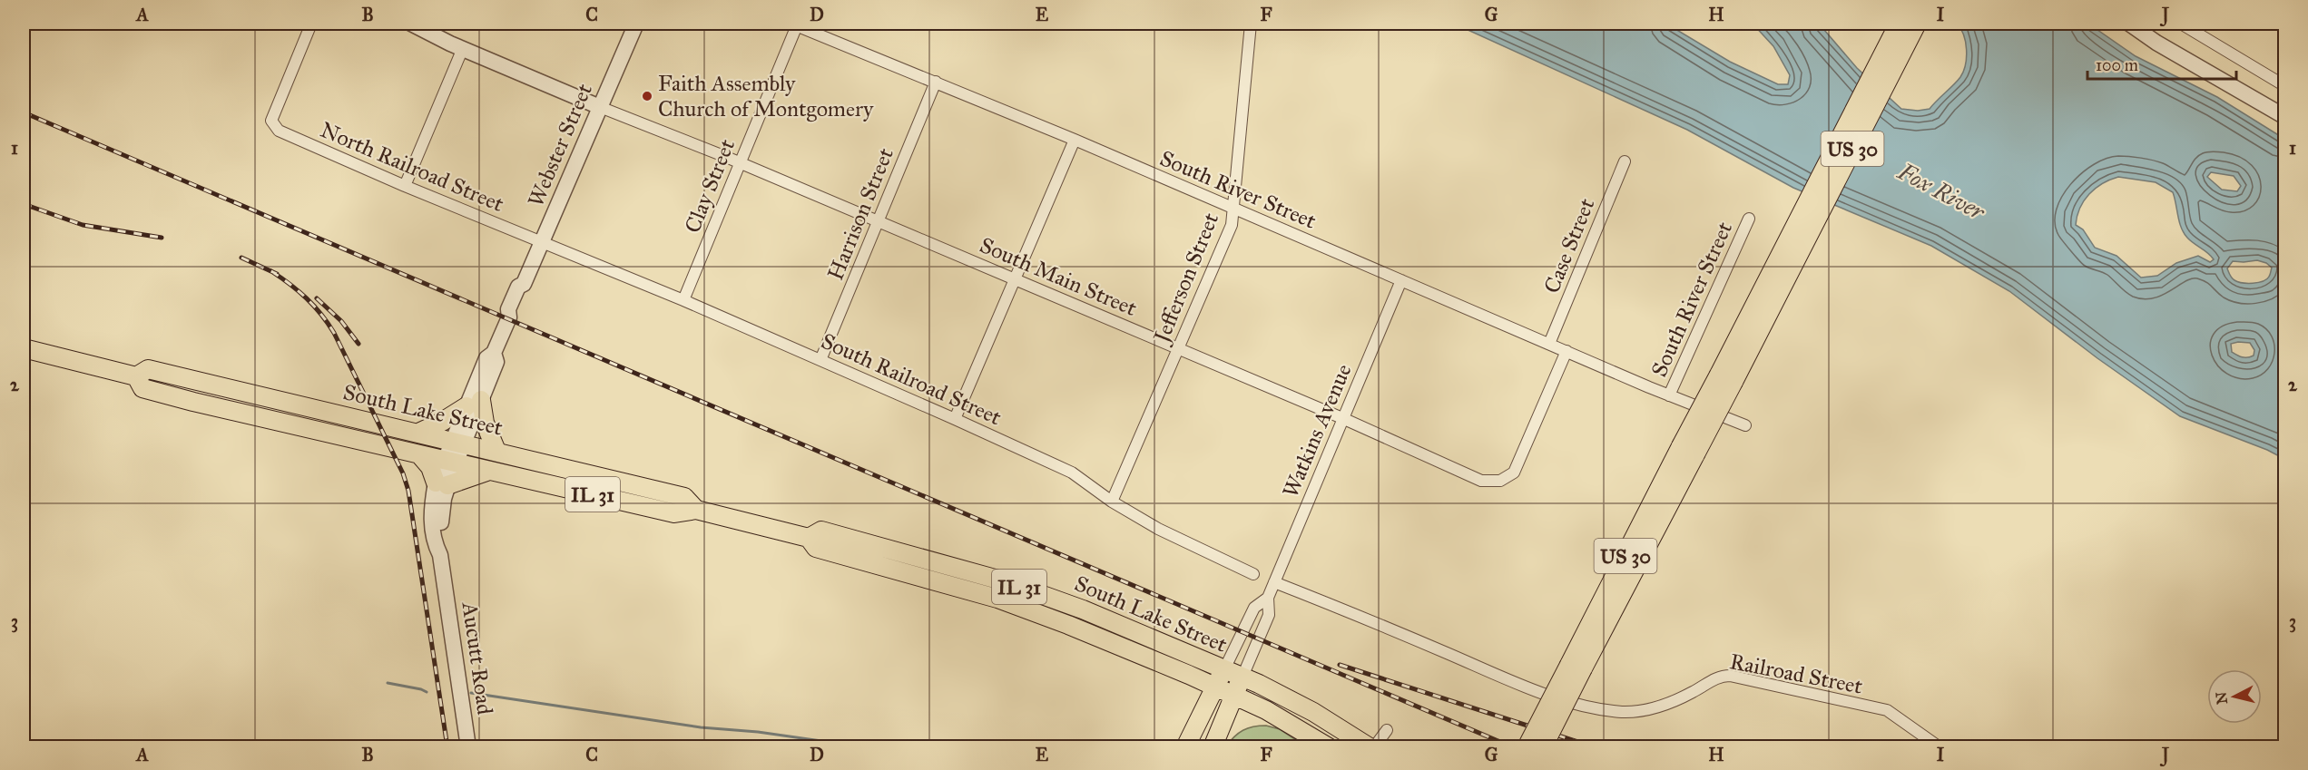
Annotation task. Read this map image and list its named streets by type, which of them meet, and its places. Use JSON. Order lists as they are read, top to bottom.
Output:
{
  "streets": {
    "main road": ["US 30", "South Lake Street", "IL 31"],
    "street": [
      "Webster Street",
      "North Railroad Street",
      "Clay Street",
      "South River Street",
      "Harrison Street",
      "Case Street",
      "South Main Street",
      "Jefferson Street",
      "South Railroad Street",
      "Watkins Avenue",
      "Aucutt Road",
      "Railroad Street"
    ]
  },
  "crossings": [
    ["Webster Street", "North Railroad Street"],
    ["Webster Street", "South Main Street"],
    ["Webster Street", "South Railroad Street"],
    ["Webster Street", "South Lake Street"],
    ["Webster Street", "Aucutt Road"],
    ["North Railroad Street", "South Railroad Street"],
    ["Clay Street", "South River Street"],
    ["Clay Street", "South Main Street"],
    ["Clay Street", "South Railroad Street"],
    ["South River Street", "Harrison Street"],
    ["South River Street", "Case Street"],
    ["South River Street", "South Main Street"],
    ["South River Street", "Jefferson Street"],
    ["South River Street", "Watkins Avenue"],
    ["Harrison Street", "South Main Street"],
    ["Harrison Street", "South Railroad Street"],
    ["South Main Street", "Jefferson Street"],
    ["South Main Street", "Watkins Avenue"],
    ["Jefferson Street", "South Railroad Street"],
    ["South Lake Street", "Watkins Avenue"],
    ["Watkins Avenue", "Railroad Street"]
  ],
  "water": ["Fox River"],
  "places": ["Faith Assembly Church of Montgomery"],
  "scale_bar": "100 m",
  "north": "left",
  "grid": {
    "columns": [
      "A",
      "B",
      "C",
      "D",
      "E",
      "F",
      "G",
      "H",
      "I",
      "J"
    ],
    "rows": ["1", "2", "3"]
  }
}
